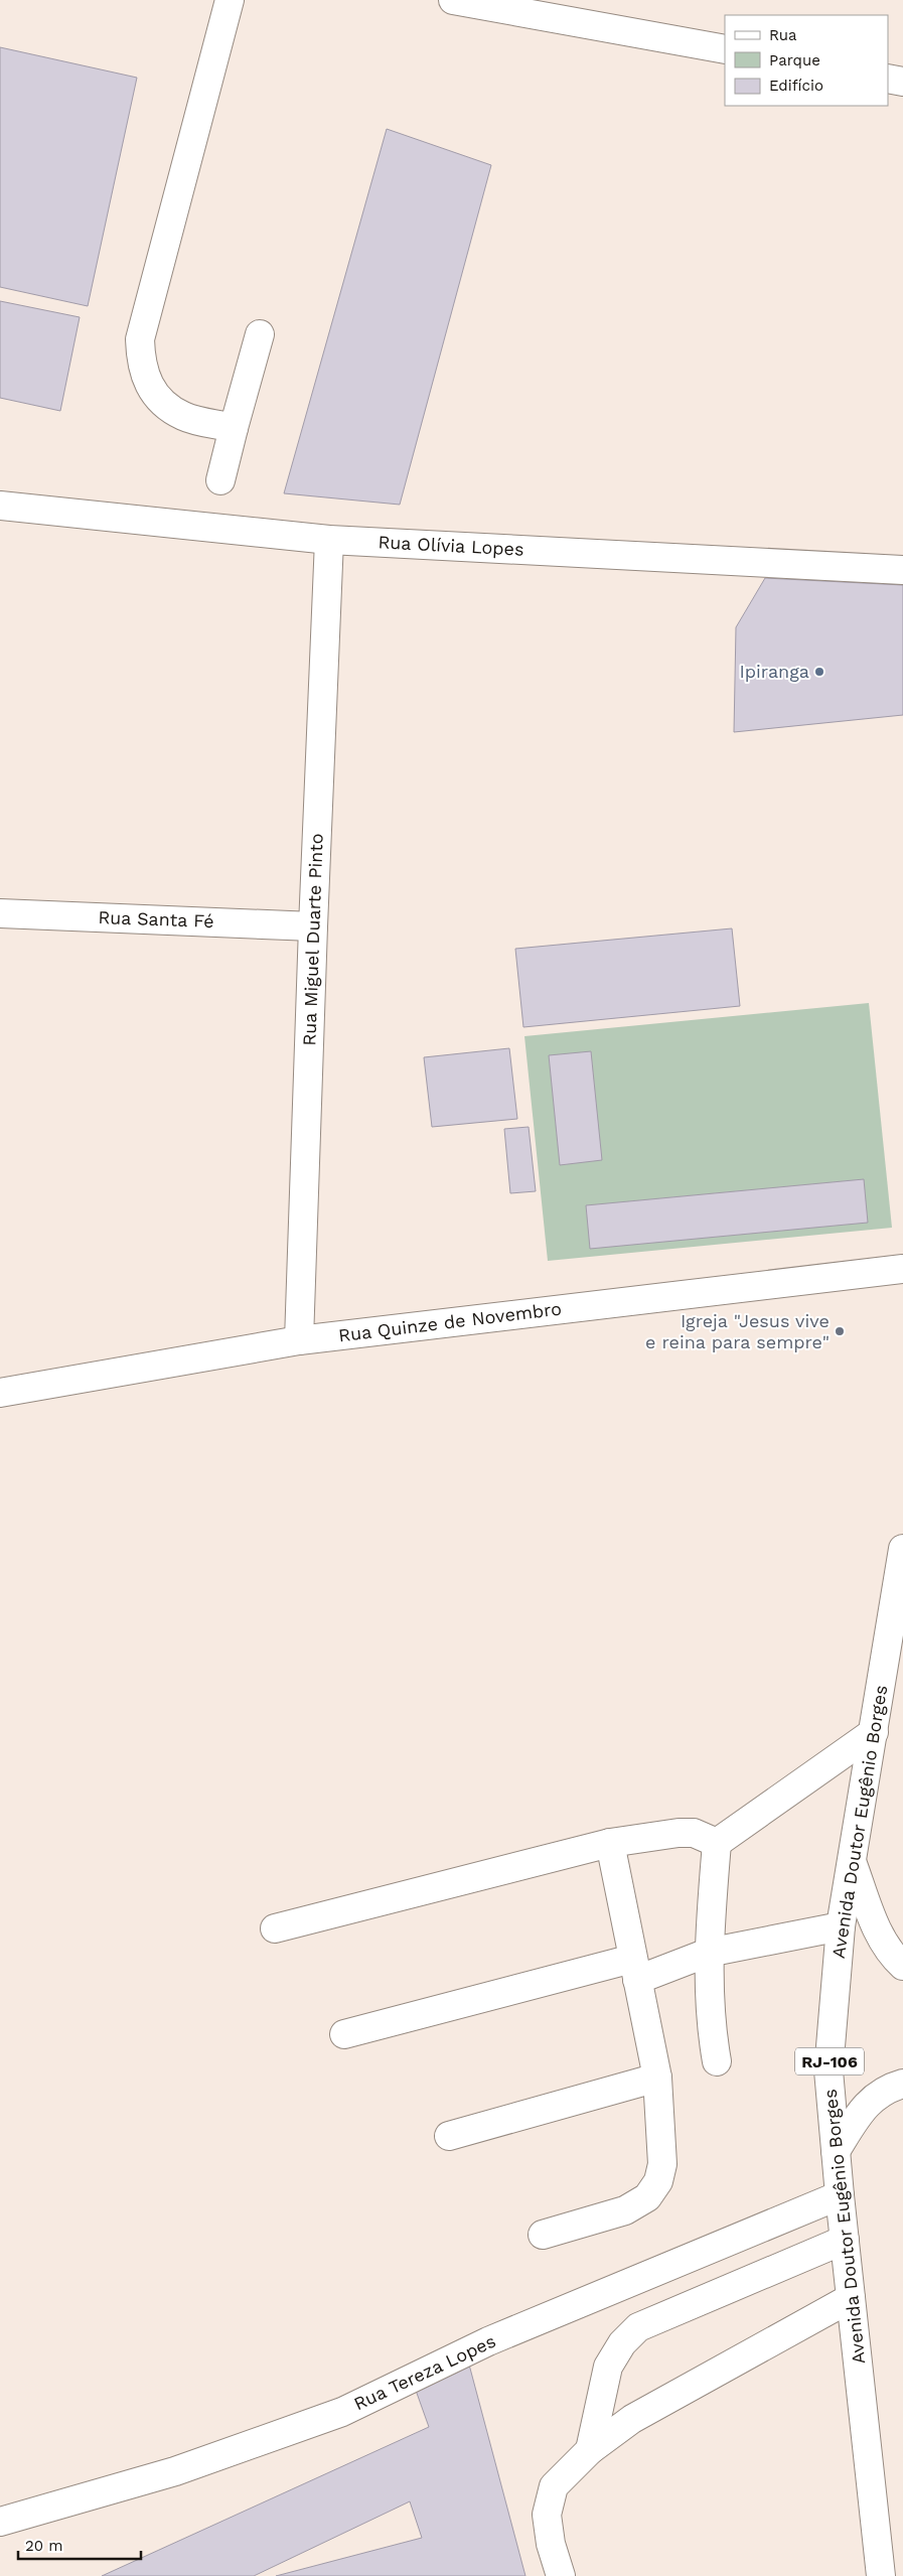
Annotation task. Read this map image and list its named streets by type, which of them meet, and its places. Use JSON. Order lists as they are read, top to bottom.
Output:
{
  "streets": {
    "main road": [
      "Rua Olívia Lopes",
      "Rua Santa Fé",
      "Rua Miguel Duarte Pinto",
      "Rua Quinze de Novembro",
      "Avenida Doutor Eugênio Borges",
      "RJ-106",
      "Rua Tereza Lopes"
    ]
  },
  "crossings": [
    ["Rua Olívia Lopes", "Rua Miguel Duarte Pinto"],
    ["Rua Santa Fé", "Rua Miguel Duarte Pinto"],
    ["Rua Miguel Duarte Pinto", "Rua Quinze de Novembro"],
    ["Avenida Doutor Eugênio Borges", "Rua Tereza Lopes"]
  ],
  "places": ["Ipiranga", "Igreja \"Jesus vive e reina para sempre\""],
  "legend": ["Rua", "Parque", "Edifício"],
  "scale_bar": "20 m"
}
